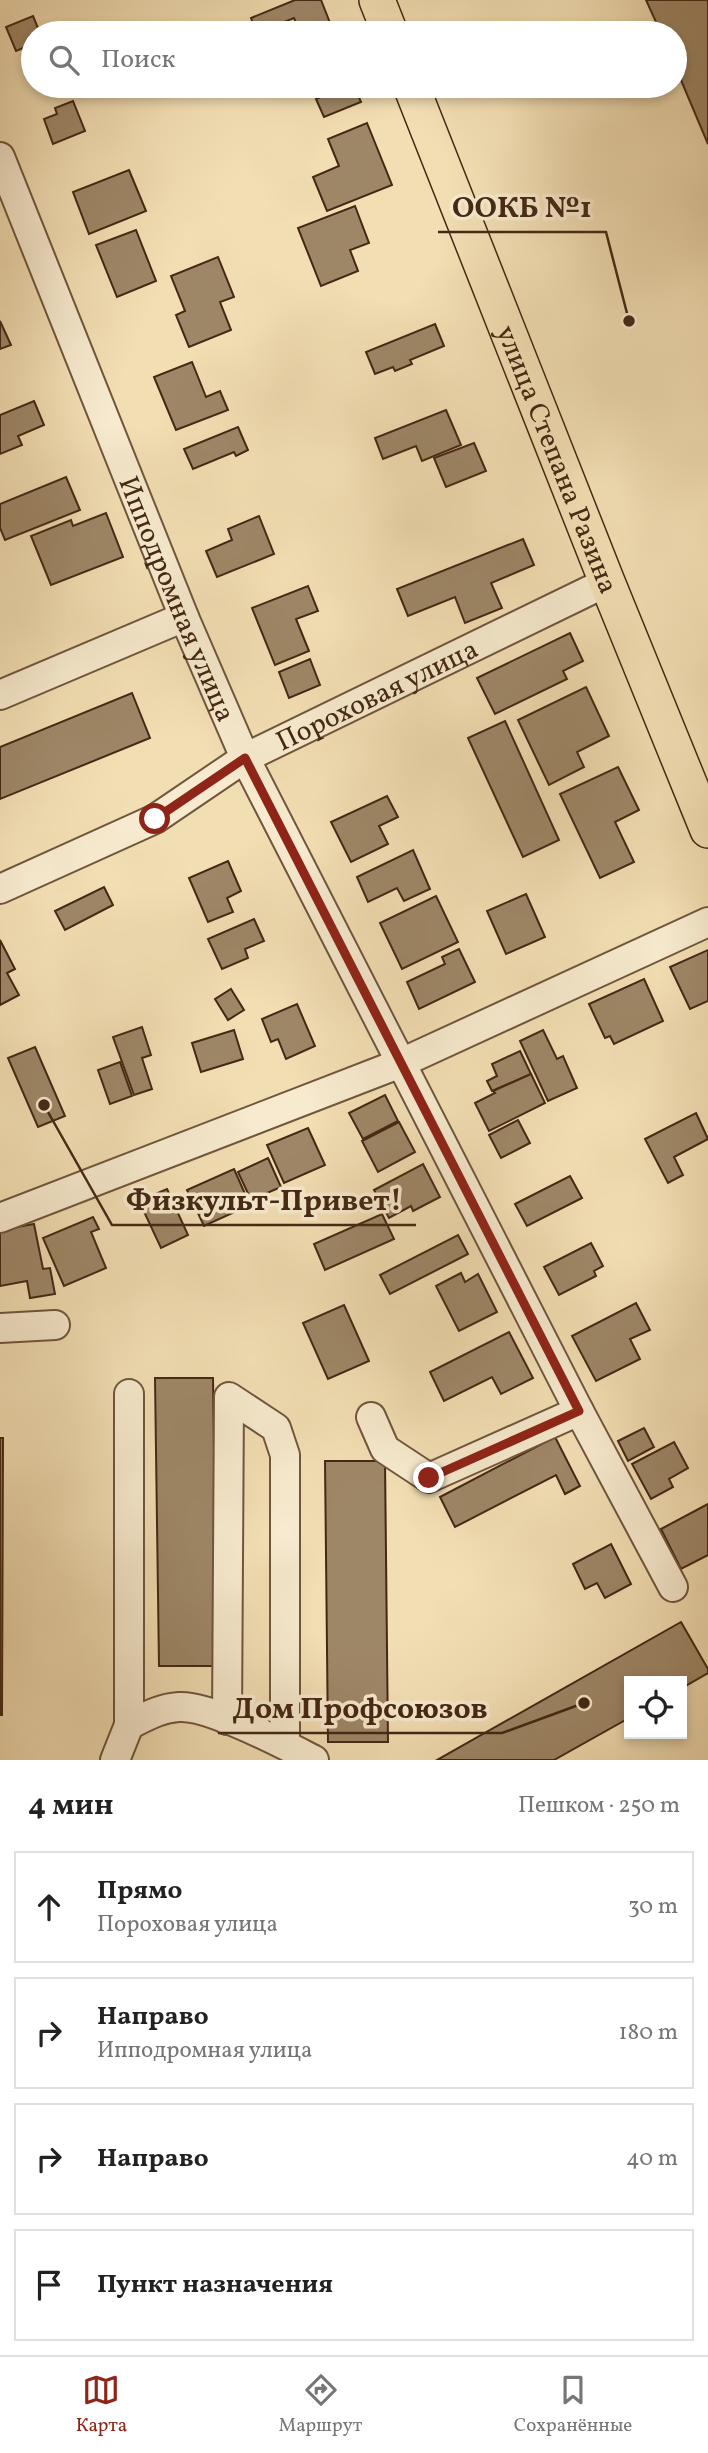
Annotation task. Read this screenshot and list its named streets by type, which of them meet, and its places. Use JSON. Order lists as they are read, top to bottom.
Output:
{
  "streets": {
    "main road": ["улица Степана Разина"],
    "street": ["Ипподромная улица", "Пороховая улица"]
  },
  "crossings": [
    ["улица Степана Разина", "Пороховая улица"],
    ["Ипподромная улица", "Пороховая улица"]
  ],
  "places": ["ООКБ №1", "Физкульт-Привет!", "Дом Профсоюзов"],
  "page": {
    "search": "Поиск",
    "heading": ["4 мин", "Пешком · 250 m"],
    "list": [
      ["Прямо", "Пороховая улица", "30 m"],
      ["Направо", "Ипподромная улица", "180 m"],
      ["Направо", "40 m"],
      "Пункт назначения"
    ],
    "nav": ["Карта", "Маршрут", "Сохранённые"]
  }
}
